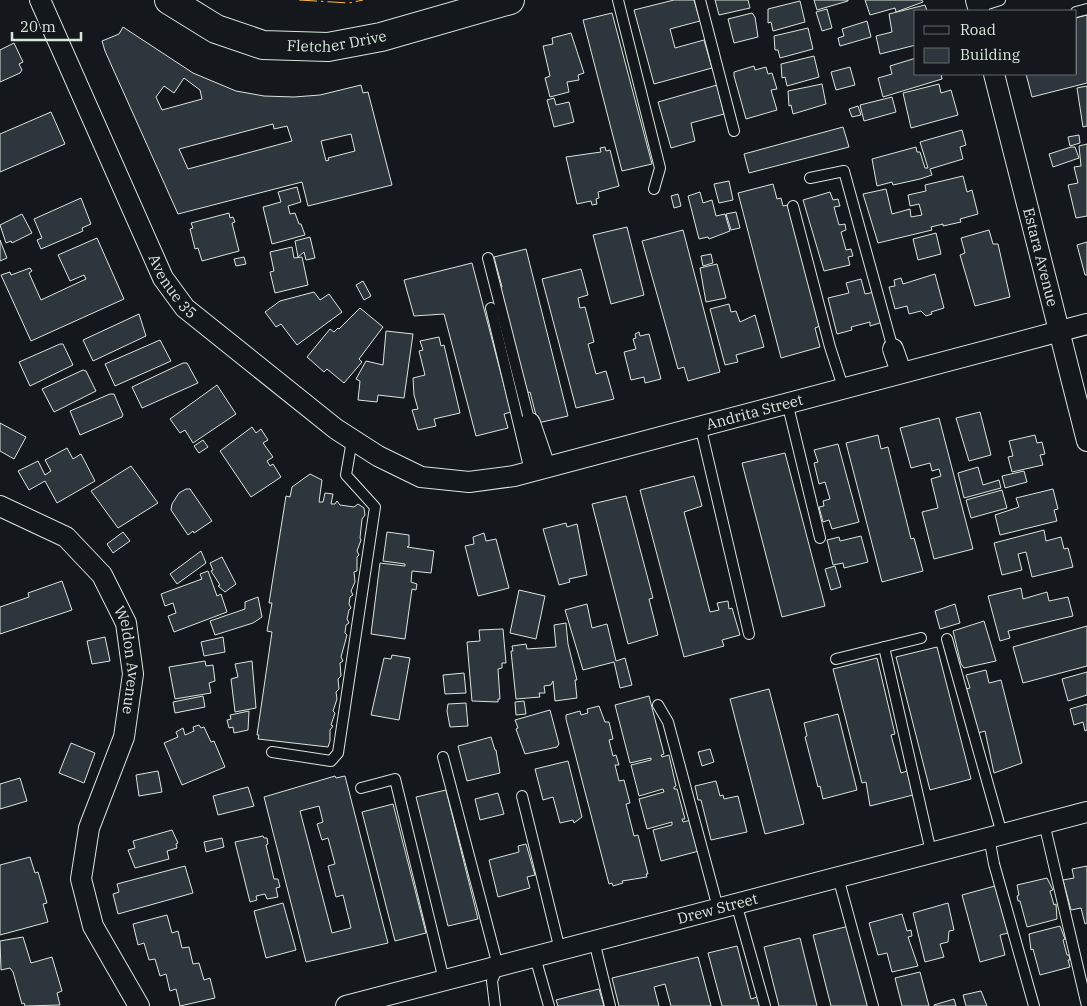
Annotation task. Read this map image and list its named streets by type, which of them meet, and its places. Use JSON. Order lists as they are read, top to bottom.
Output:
{
  "streets": {
    "main road": ["Fletcher Drive"],
    "street": [
      "Estara Avenue",
      "Avenue 35",
      "Andrita Street",
      "Weldon Avenue",
      "Drew Street"
    ]
  },
  "crossings": [
    ["Estara Avenue", "Andrita Street"],
    ["Avenue 35", "Andrita Street"]
  ],
  "legend": ["Road", "Building"],
  "scale_bar": "20 m"
}
